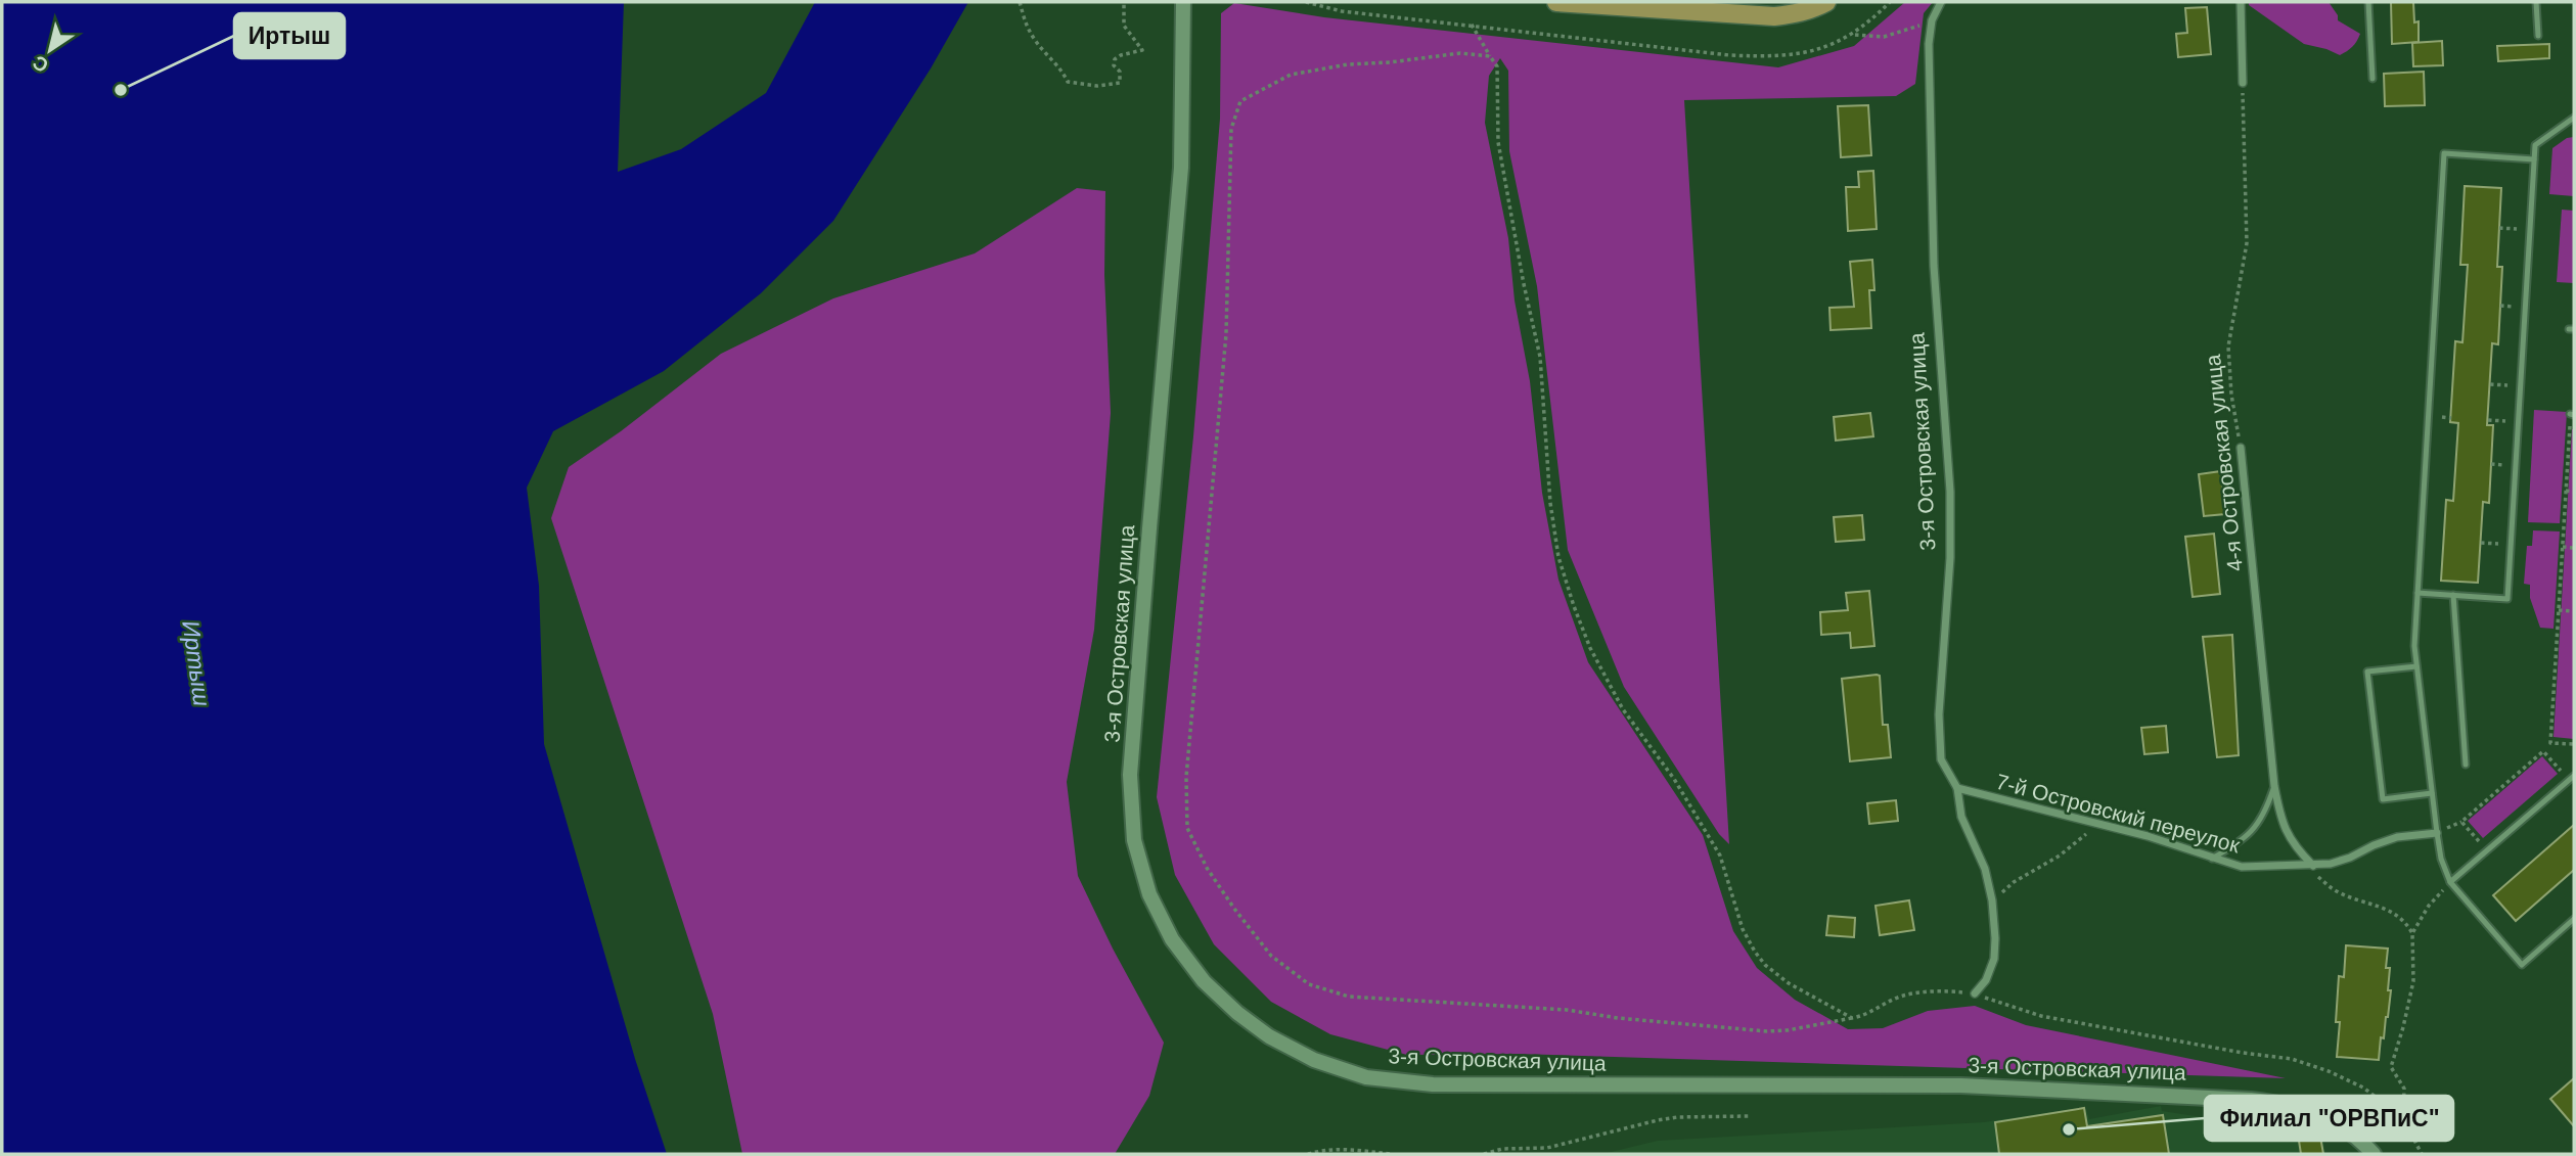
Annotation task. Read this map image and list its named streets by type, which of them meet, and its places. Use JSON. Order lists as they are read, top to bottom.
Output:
{
  "streets": {
    "main road": ["3-я Островская улица"],
    "street": ["4-я Островская улица", "7-й Островский переулок"]
  },
  "crossings": [
    ["3-я Островская улица", "7-й Островский переулок"],
    ["4-я Островская улица", "7-й Островский переулок"]
  ],
  "water": ["Иртыш"],
  "places": ["Иртыш", "Филиал \"ОРВПиС\""],
  "north": "bottom left"
}
